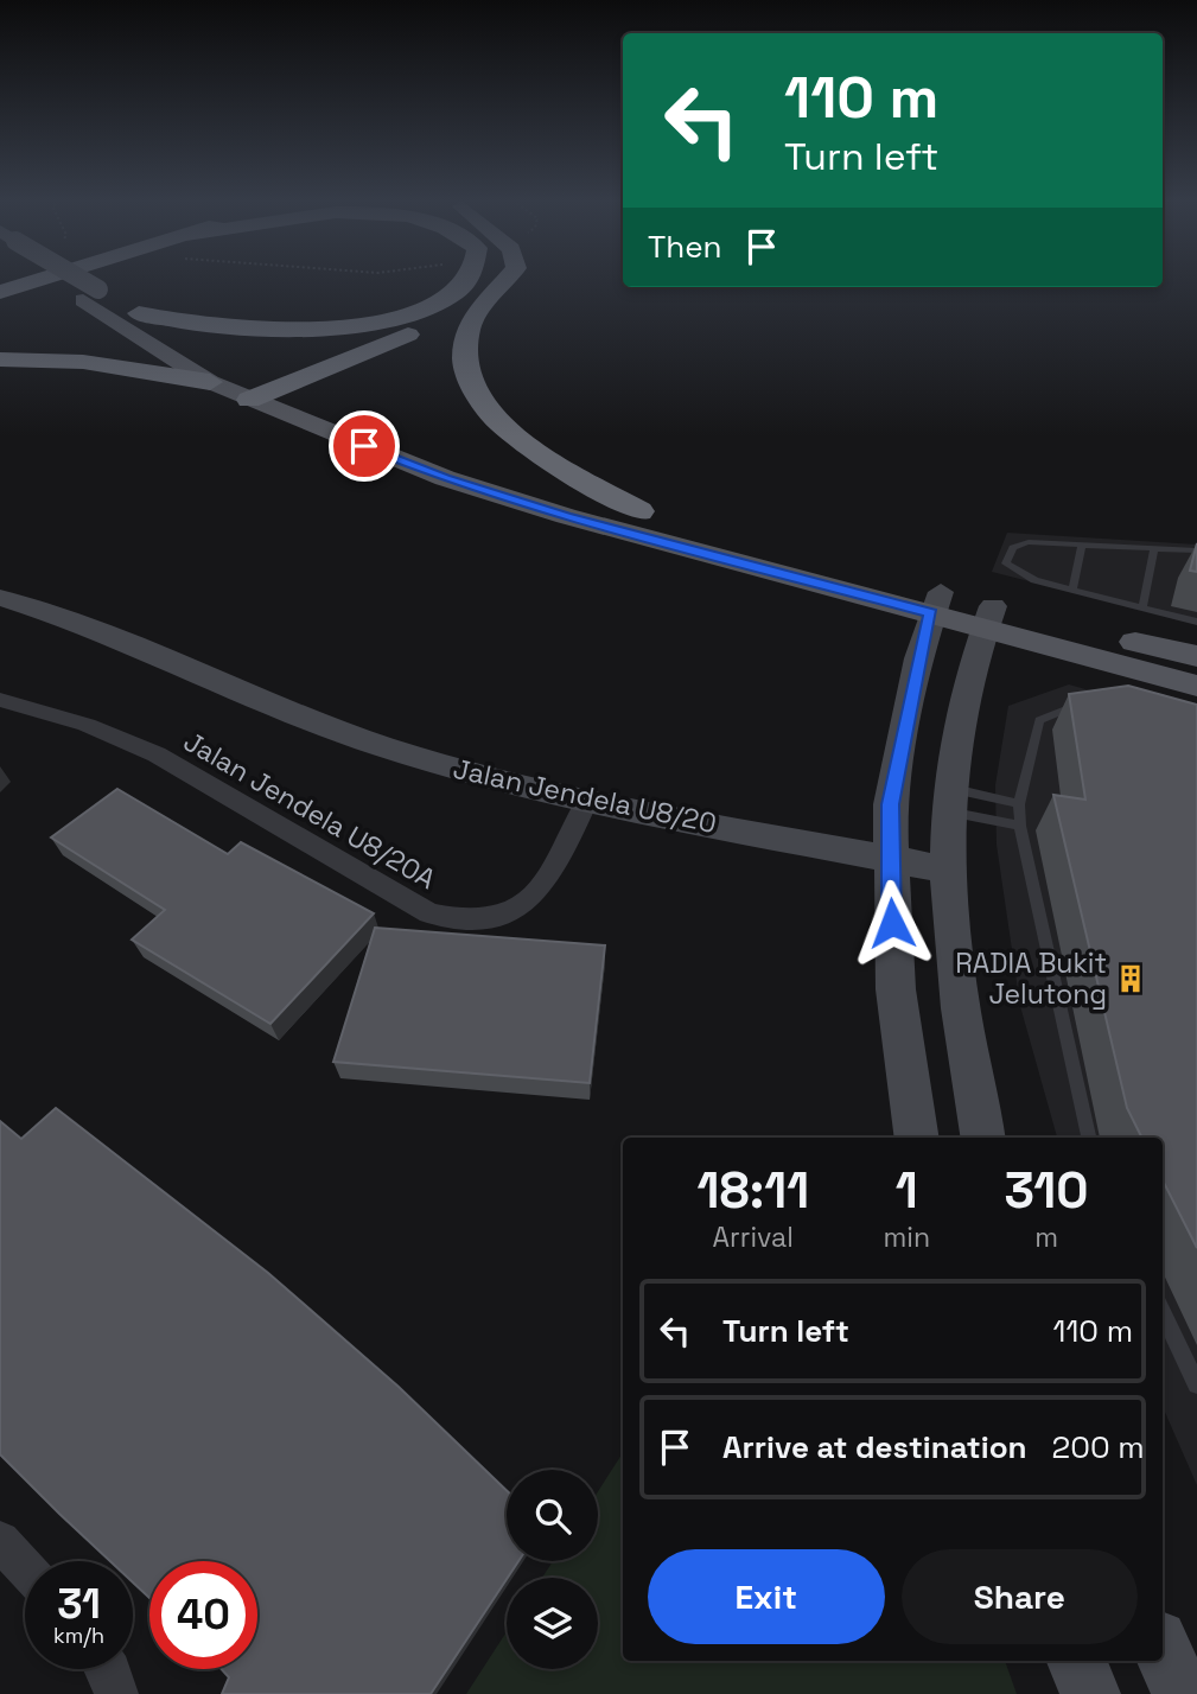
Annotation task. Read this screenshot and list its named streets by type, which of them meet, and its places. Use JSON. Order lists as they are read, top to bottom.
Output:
{
  "streets": {
    "street": ["Jalan Jendela U8/20", "Jalan Jendela U8/20A"]
  },
  "crossings": [
    ["Jalan Jendela U8/20", "Jalan Jendela U8/20A"]
  ],
  "places": {
    "building": ["RADIA Bukit Jelutong"]
  },
  "page": {
    "turn": ["110 m", "Turn left"],
    "then": "Then",
    "eta": [
      "18:11",
      "Arrival",
      "1",
      "min",
      "310",
      "m"
    ],
    "list": [
      {
        "name": "Turn left",
        "value": "110 m"
      },
      {
        "name": "Arrive at destination",
        "value": "200 m"
      }
    ],
    "buttons": ["Exit", "Share"],
    "speed": "31 km/h",
    "limit": "40"
  }
}
